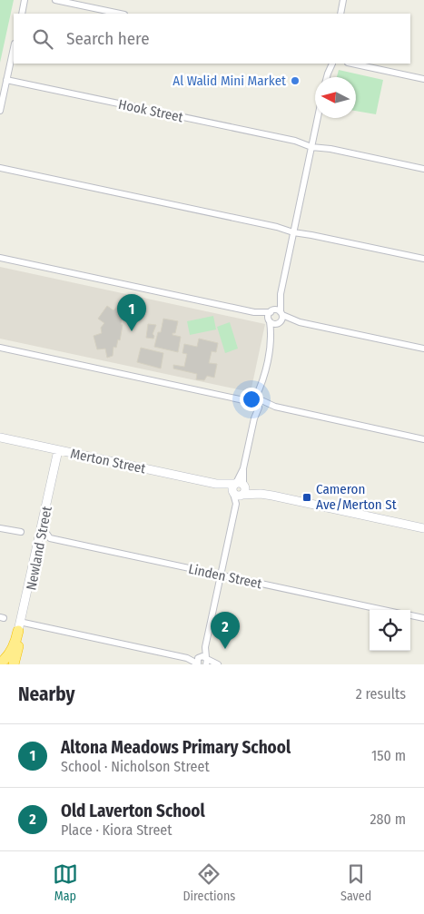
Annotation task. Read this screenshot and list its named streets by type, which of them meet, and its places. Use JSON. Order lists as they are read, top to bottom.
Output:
{
  "streets": {
    "street": [
      "Hook Street",
      "Merton Street",
      "Newland Street",
      "Linden Street"
    ]
  },
  "crossings": [
    ["Merton Street", "Newland Street"]
  ],
  "places": {
    "other": ["Al Walid Mini Market"],
    "transit": ["Cameron Ave/Merton St"]
  },
  "north": "left",
  "page": {
    "search": "Search here",
    "pins": ["1", "2"],
    "heading": ["Nearby", "2 results"],
    "list": [
      {
        "mark": "1",
        "name": "Altona Meadows Primary School",
        "note": "School · Nicholson Street",
        "value": "150 m"
      },
      {
        "mark": "2",
        "name": "Old Laverton School",
        "note": "Place · Kiora Street",
        "value": "280 m"
      }
    ],
    "nav": ["Map", "Directions", "Saved"]
  }
}
